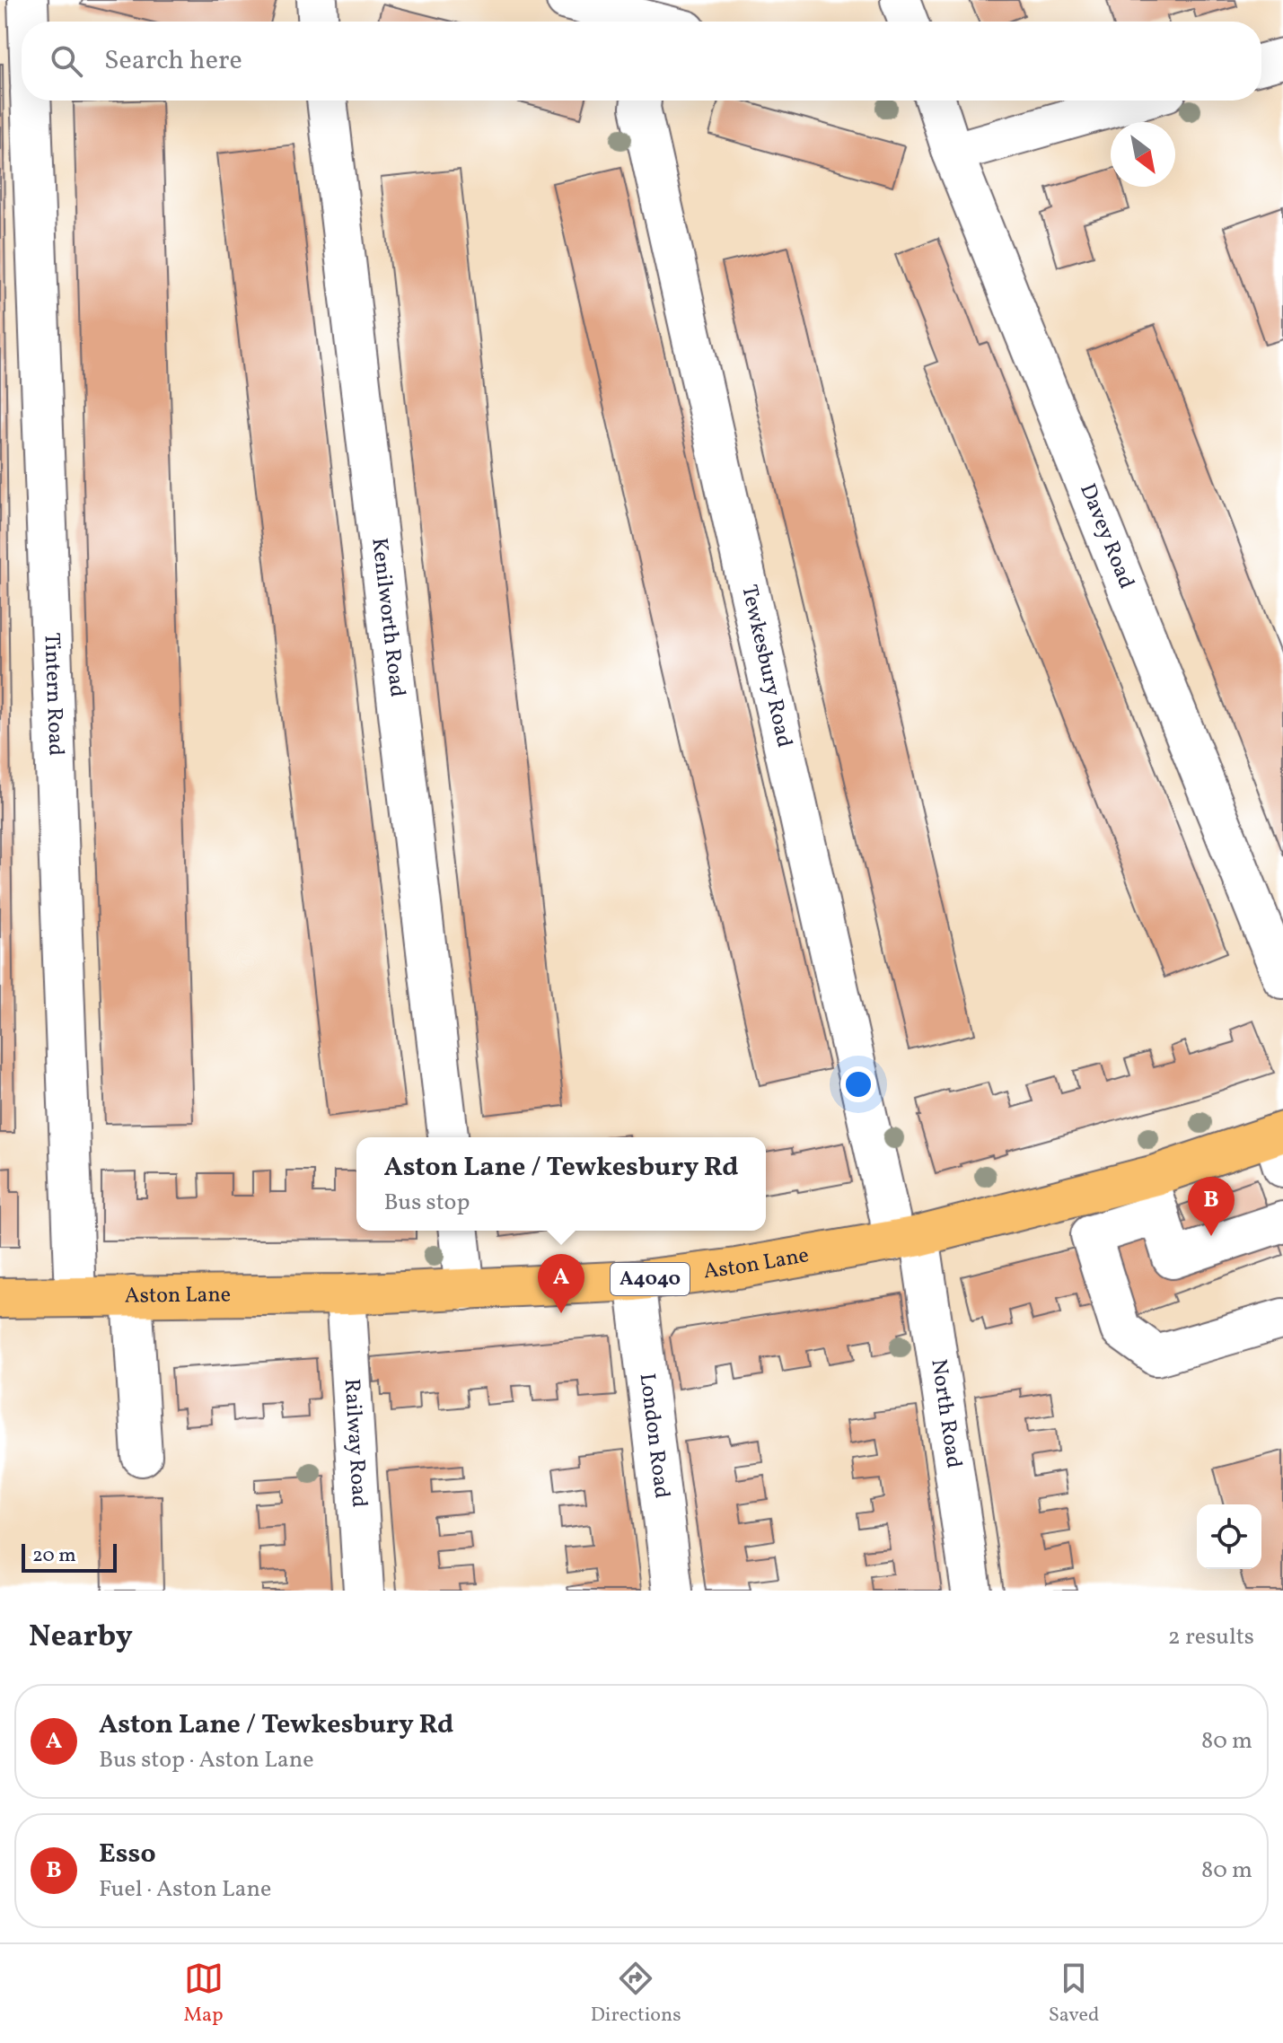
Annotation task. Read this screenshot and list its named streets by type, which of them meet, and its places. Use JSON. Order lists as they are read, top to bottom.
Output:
{
  "streets": {
    "main road": ["Aston Lane", "A4040"],
    "street": [
      "Davey Road",
      "Kenilworth Road",
      "Tewkesbury Road",
      "Tintern Road",
      "North Road",
      "London Road",
      "Railway Road"
    ]
  },
  "crossings": [
    ["Tewkesbury Road", "Aston Lane"],
    ["Tewkesbury Road", "North Road"],
    ["Tintern Road", "Aston Lane"],
    ["Aston Lane", "North Road"],
    ["Aston Lane", "London Road"],
    ["Aston Lane", "Railway Road"]
  ],
  "scale_bar": "20 m",
  "north": "bottom right",
  "page": {
    "search": "Search here",
    "popup": ["Aston Lane / Tewkesbury Rd", "Bus stop"],
    "pins": ["B", "A"],
    "scale": "20 m",
    "heading": ["Nearby", "2 results"],
    "list": [
      {
        "mark": "A",
        "name": "Aston Lane / Tewkesbury Rd",
        "note": "Bus stop · Aston Lane",
        "value": "80 m"
      },
      {
        "mark": "B",
        "name": "Esso",
        "note": "Fuel · Aston Lane",
        "value": "80 m"
      }
    ],
    "nav": ["Map", "Directions", "Saved"]
  }
}
